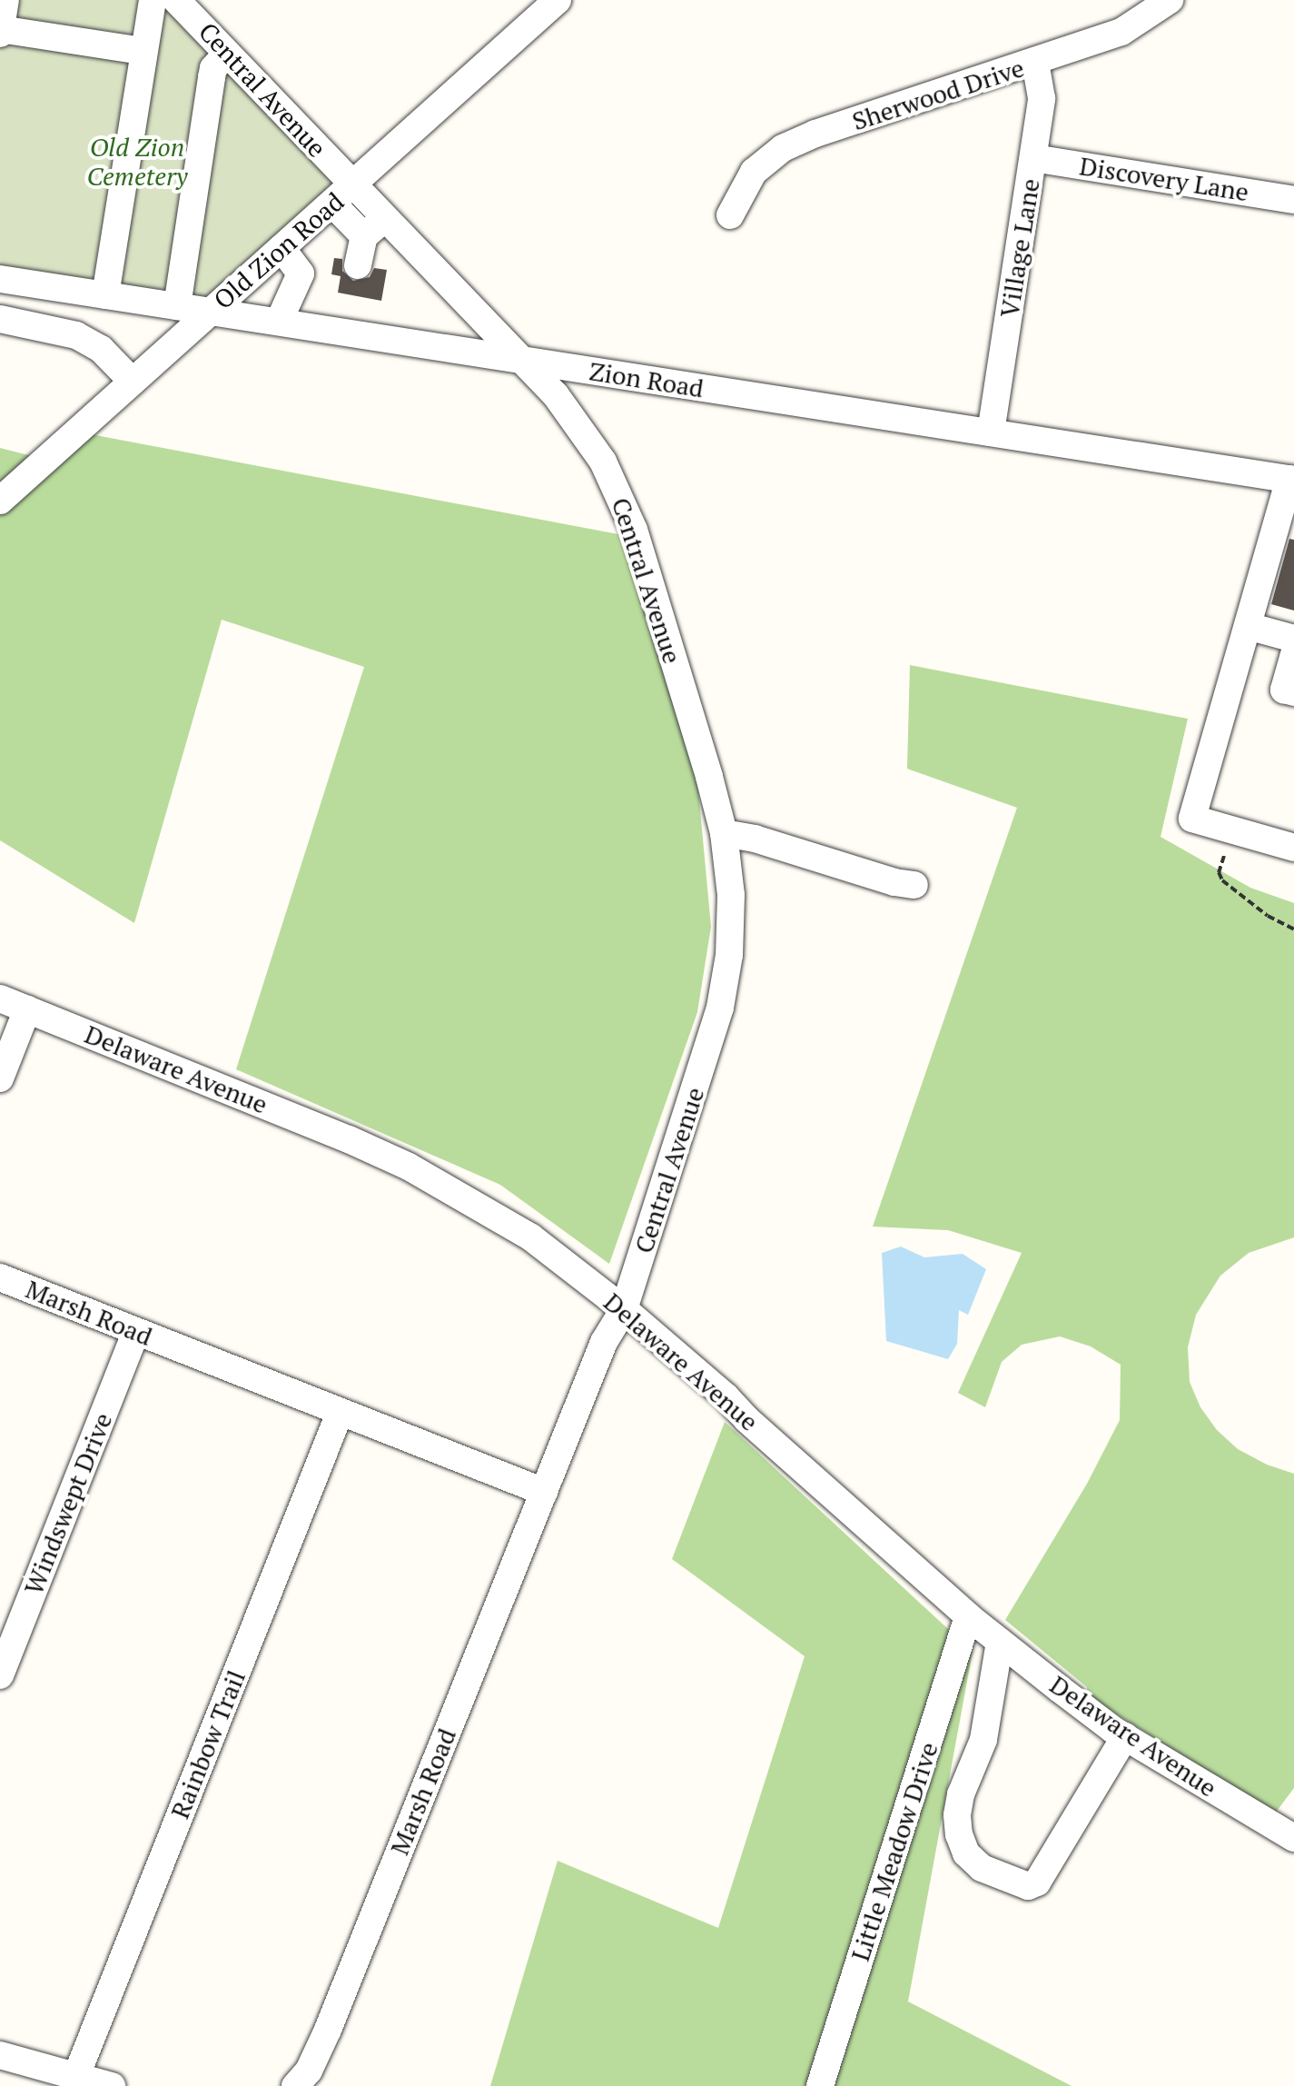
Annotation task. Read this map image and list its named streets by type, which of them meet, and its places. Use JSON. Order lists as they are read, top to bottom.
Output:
{
  "streets": {
    "street": [
      "Central Avenue",
      "Sherwood Drive",
      "Discovery Lane",
      "Village Lane",
      "Old Zion Road",
      "Zion Road",
      "Delaware Avenue",
      "Marsh Road",
      "Windswept Drive",
      "Rainbow Trail",
      "Little Meadow Drive"
    ]
  },
  "crossings": [
    ["Central Avenue", "Old Zion Road"],
    ["Central Avenue", "Zion Road"],
    ["Central Avenue", "Delaware Avenue"],
    ["Central Avenue", "Marsh Road"],
    ["Sherwood Drive", "Village Lane"],
    ["Discovery Lane", "Village Lane"],
    ["Village Lane", "Zion Road"],
    ["Old Zion Road", "Zion Road"],
    ["Delaware Avenue", "Marsh Road"],
    ["Delaware Avenue", "Little Meadow Drive"],
    ["Marsh Road", "Windswept Drive"],
    ["Marsh Road", "Rainbow Trail"]
  ],
  "parks": ["Old Zion Cemetery"]
}
